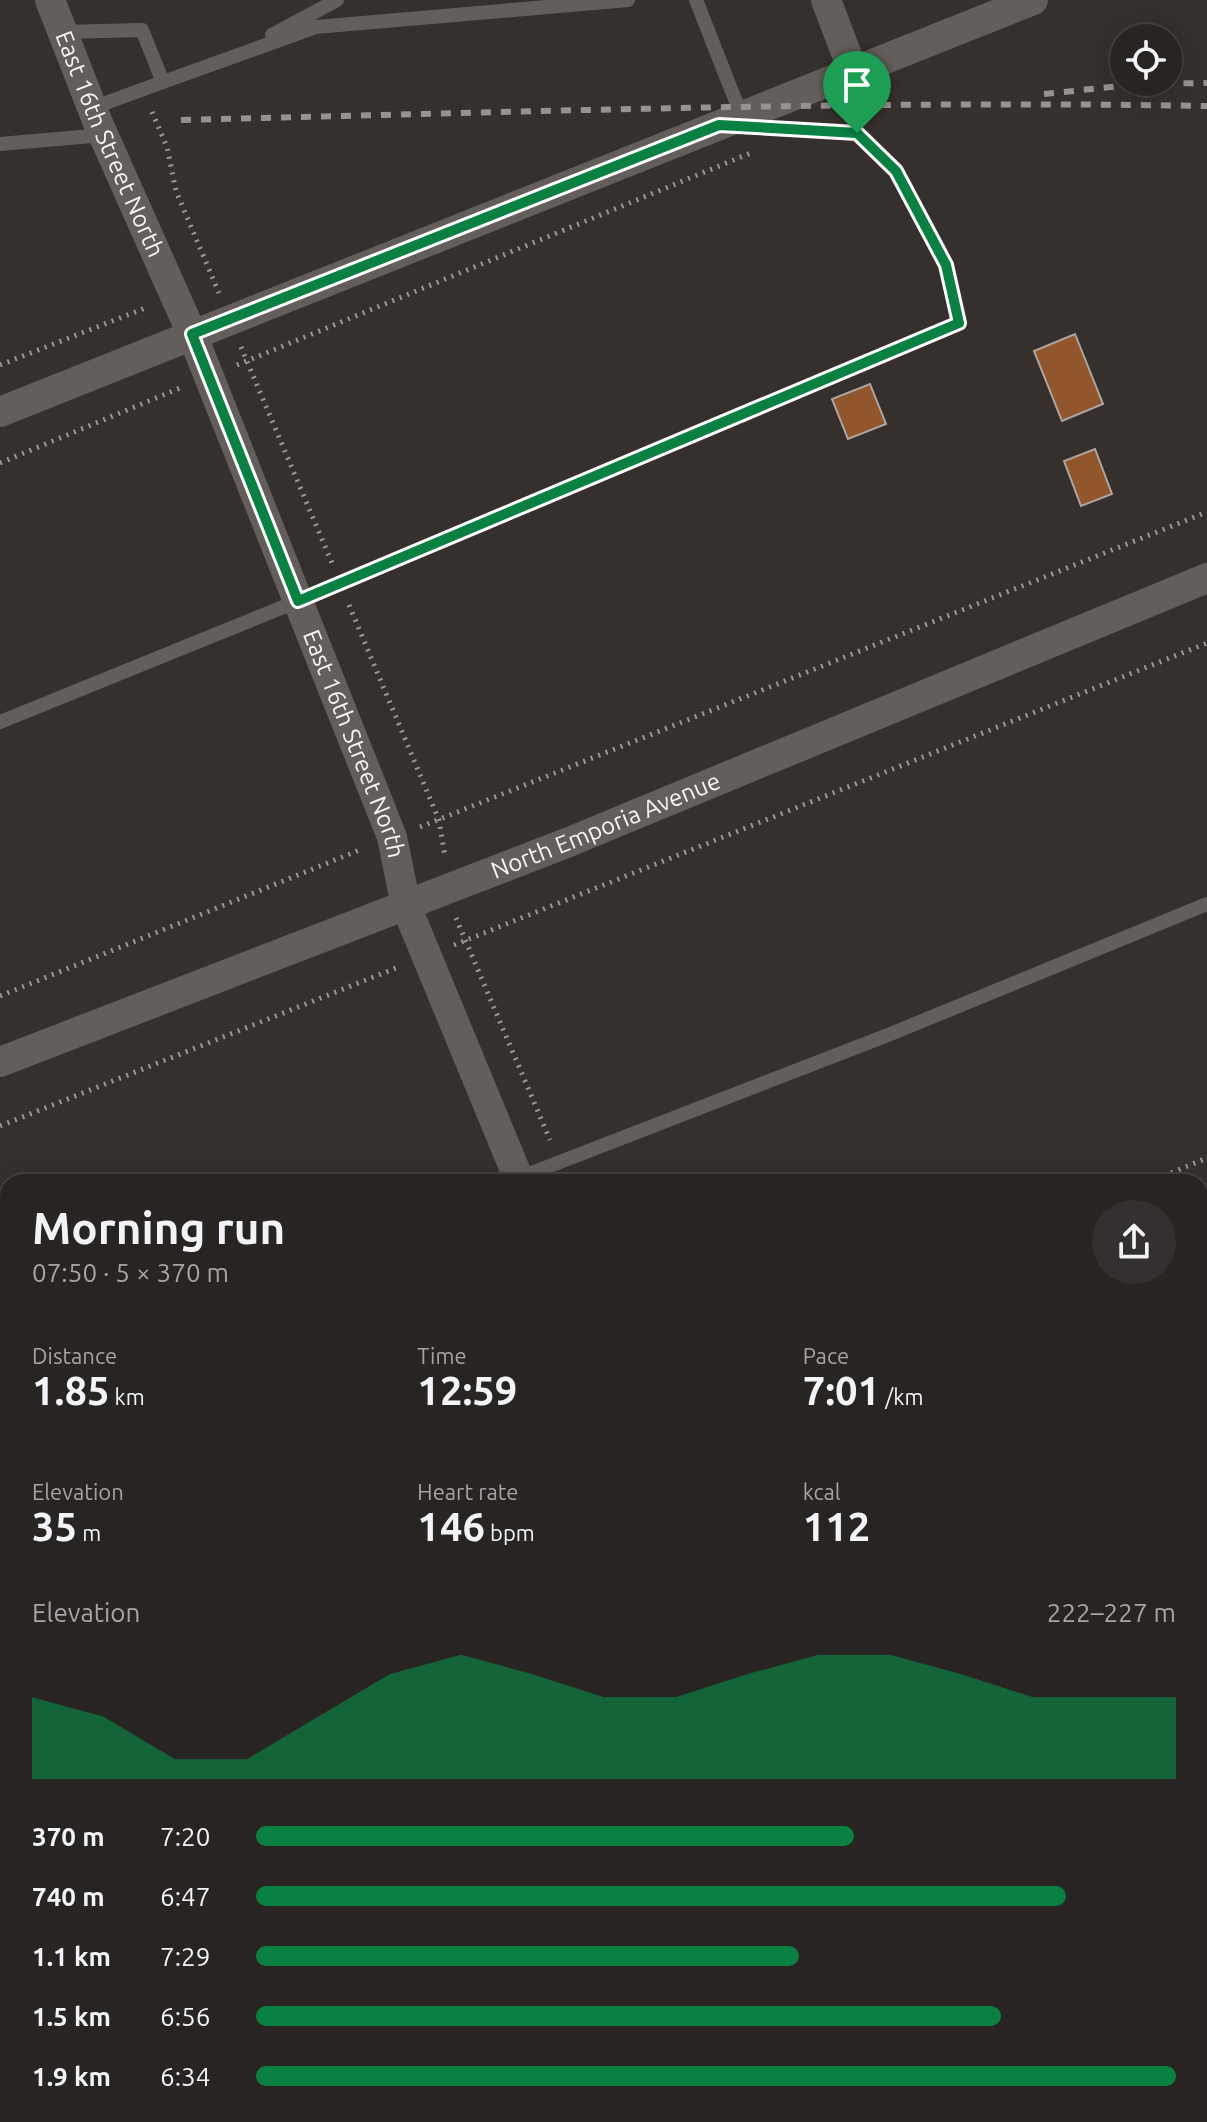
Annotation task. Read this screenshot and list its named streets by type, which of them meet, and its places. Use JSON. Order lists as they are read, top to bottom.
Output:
{
  "streets": {
    "street": ["East 16th Street North", "North Emporia Avenue"]
  },
  "crossings": [
    ["East 16th Street North", "North Emporia Avenue"]
  ],
  "page": {
    "heading": ["Morning run", "07:50 · 5 × 370 m"],
    "stats": [
      ["Distance", "1.85 km"],
      ["Time", "12:59"],
      ["Pace", "7:01 /km"],
      ["Elevation", "35 m"],
      ["Heart rate", "146 bpm"],
      ["kcal", "112"]
    ],
    "chart": ["Elevation", "222–227 m"],
    "list": [
      {
        "name": "370 m",
        "note": "7:20"
      },
      {
        "name": "740 m",
        "note": "6:47"
      },
      {
        "name": "1.1 km",
        "note": "7:29"
      },
      {
        "name": "1.5 km",
        "note": "6:56"
      },
      {
        "name": "1.9 km",
        "note": "6:34"
      }
    ]
  }
}
